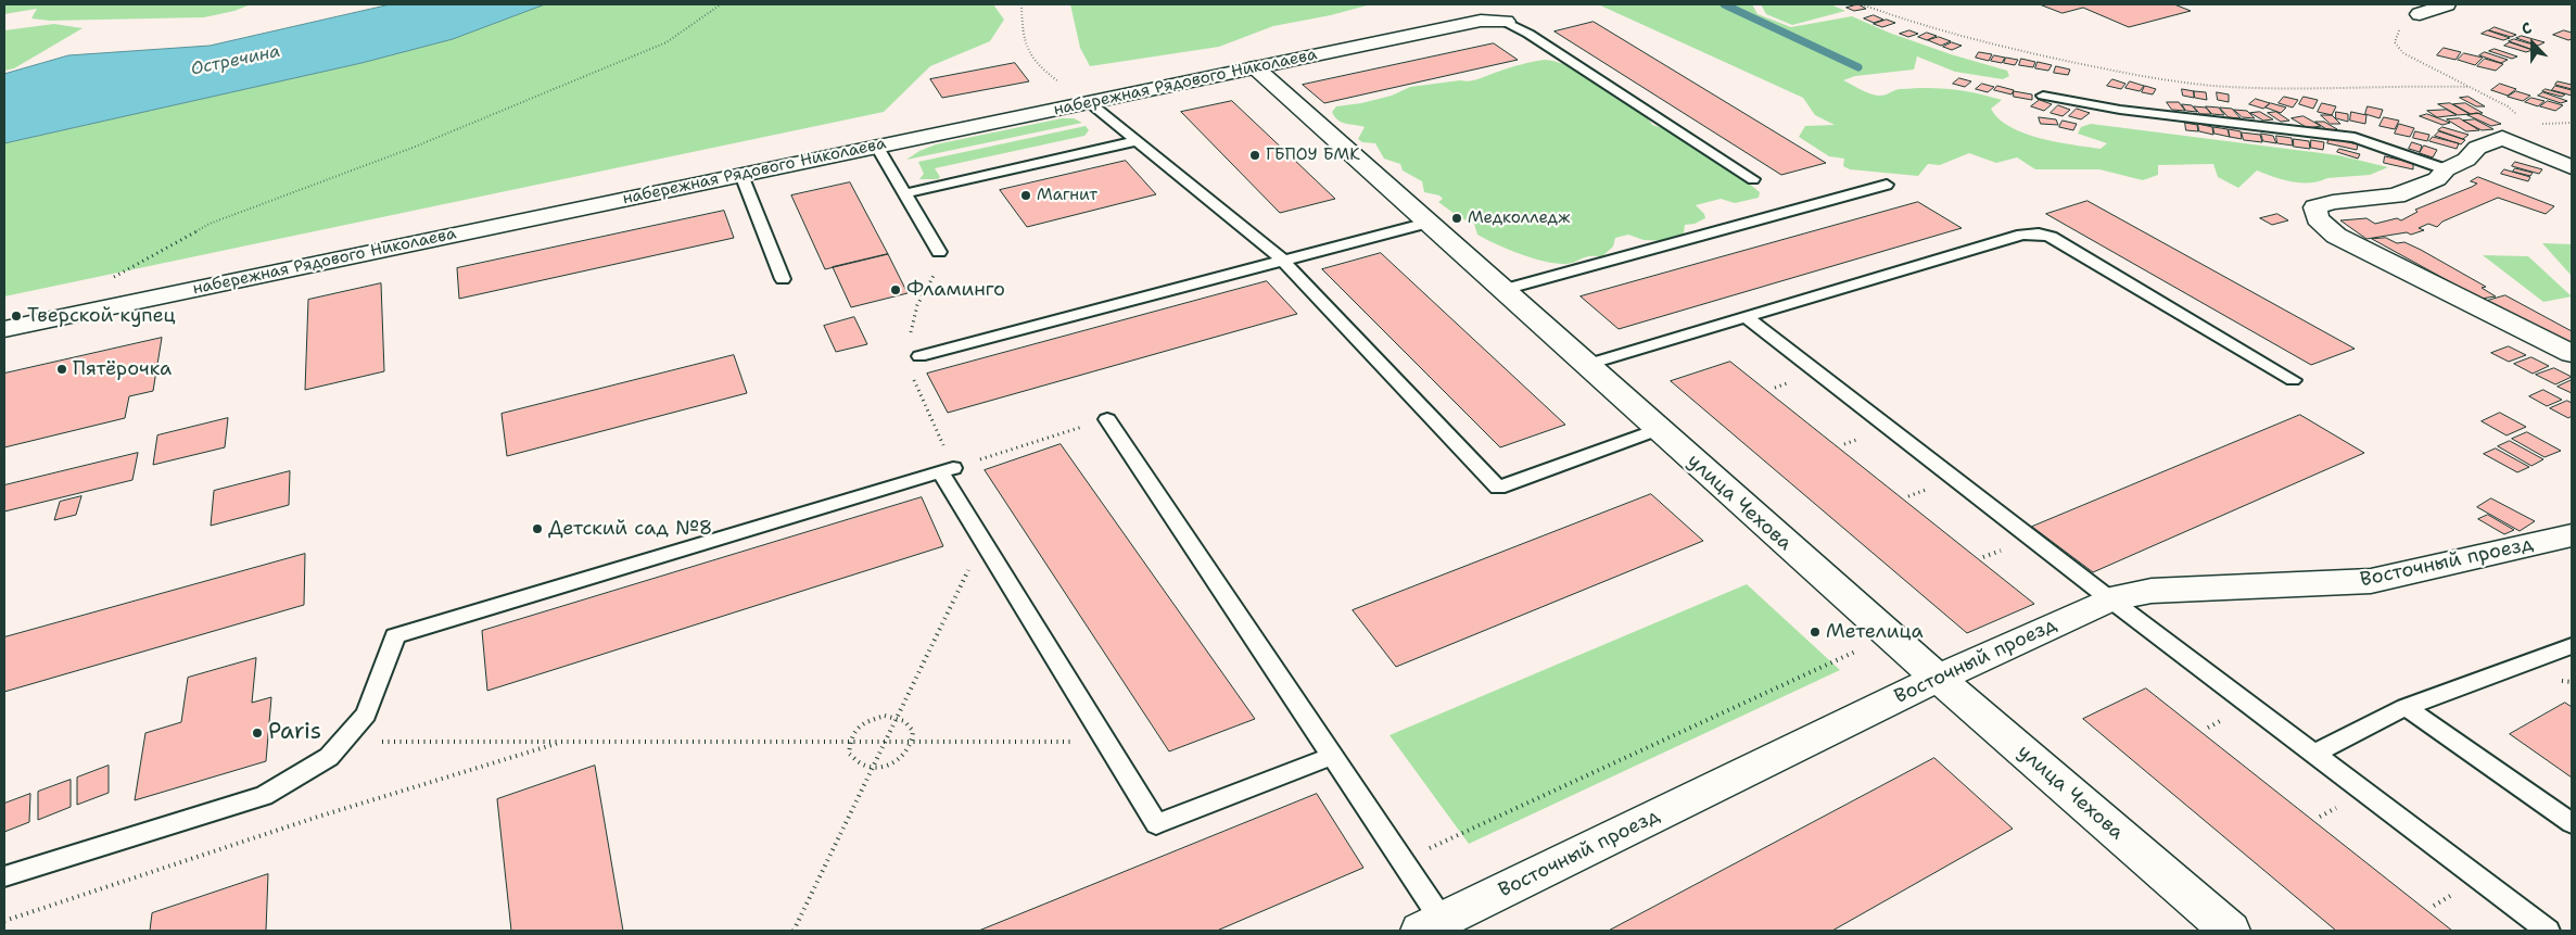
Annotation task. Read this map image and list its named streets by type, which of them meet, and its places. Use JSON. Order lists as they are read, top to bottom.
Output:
{
  "streets": {
    "street": ["набережная Рядового Николаева", "улица Чехова", "Восточный проезд"]
  },
  "crossings": [
    ["набережная Рядового Николаева", "улица Чехова"],
    ["улица Чехова", "Восточный проезд"]
  ],
  "water": ["Остречина"],
  "places": [
    "ГБПОУ БМК",
    "Магнит",
    "Медколледж",
    "Фламинго",
    "Тверской купец",
    "Пятёрочка",
    "Детский сад №8",
    "Метелица",
    "Paris"
  ],
  "north": "top"
}
